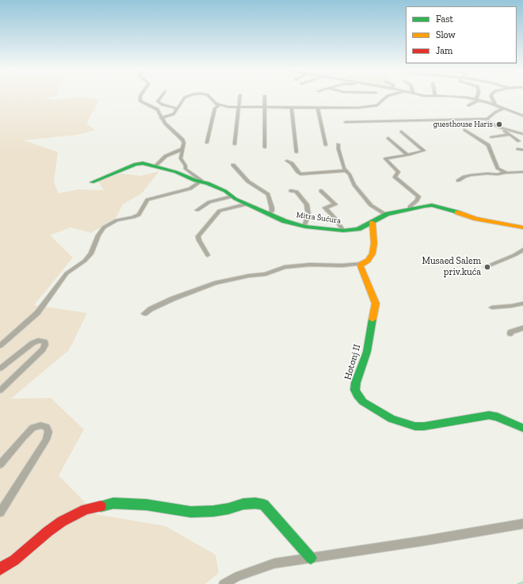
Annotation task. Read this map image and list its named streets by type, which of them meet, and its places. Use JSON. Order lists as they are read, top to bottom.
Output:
{
  "streets": {
    "street": ["Mitra Šućura", "Hotonj II"]
  },
  "places": ["guesthouse Haris", "Musaed Salem priv.kuća"],
  "legend": ["Fast", "Slow", "Jam"]
}
